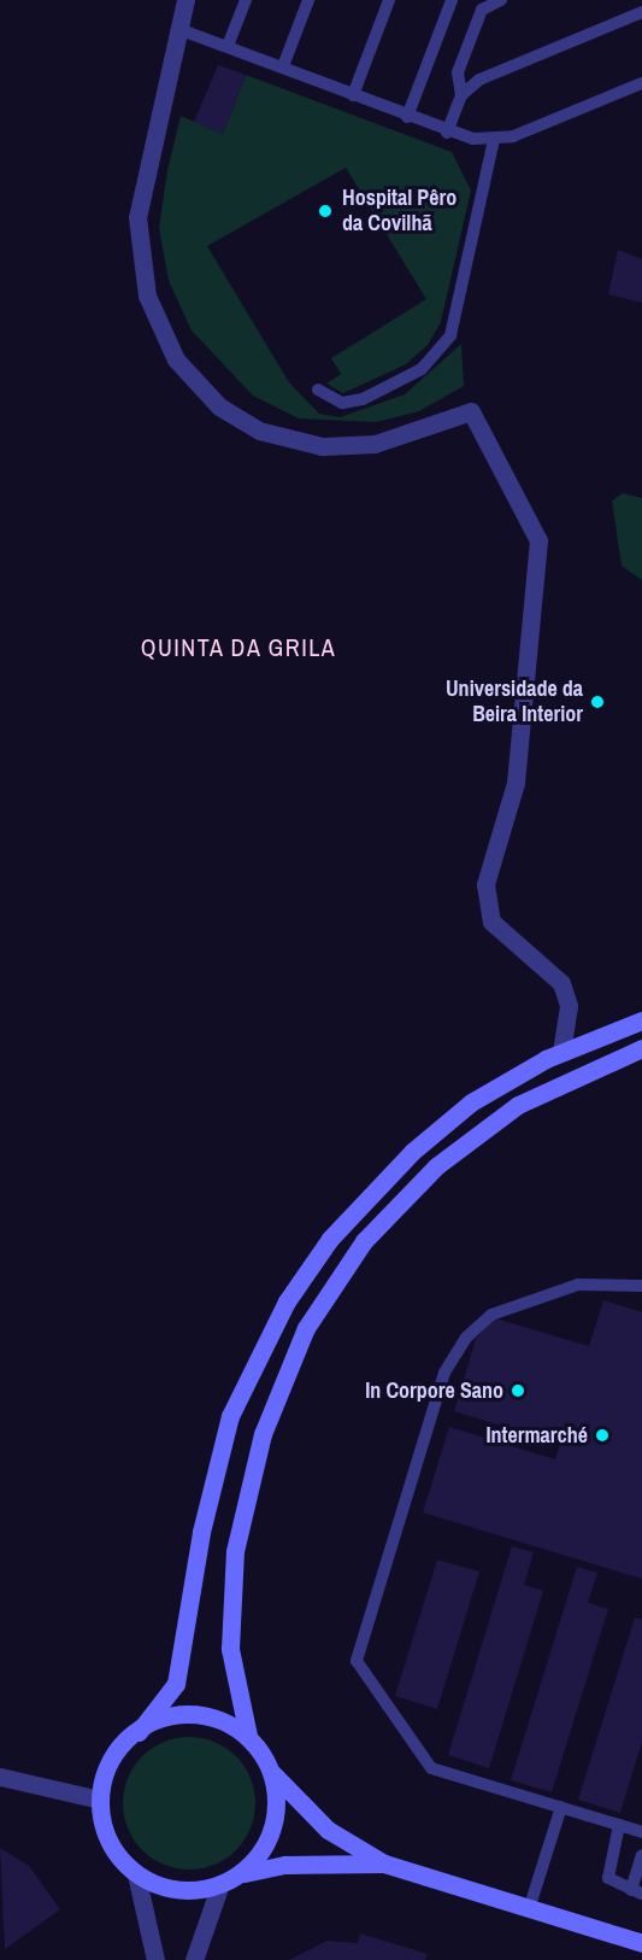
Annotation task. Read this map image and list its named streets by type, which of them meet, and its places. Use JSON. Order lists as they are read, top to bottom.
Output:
{
  "districts": ["QUINTA DA GRILA"],
  "places": [
    "Hospital Pêro da Covilhã",
    "Universidade da Beira Interior",
    "In Corpore Sano",
    "Intermarché"
  ]
}
